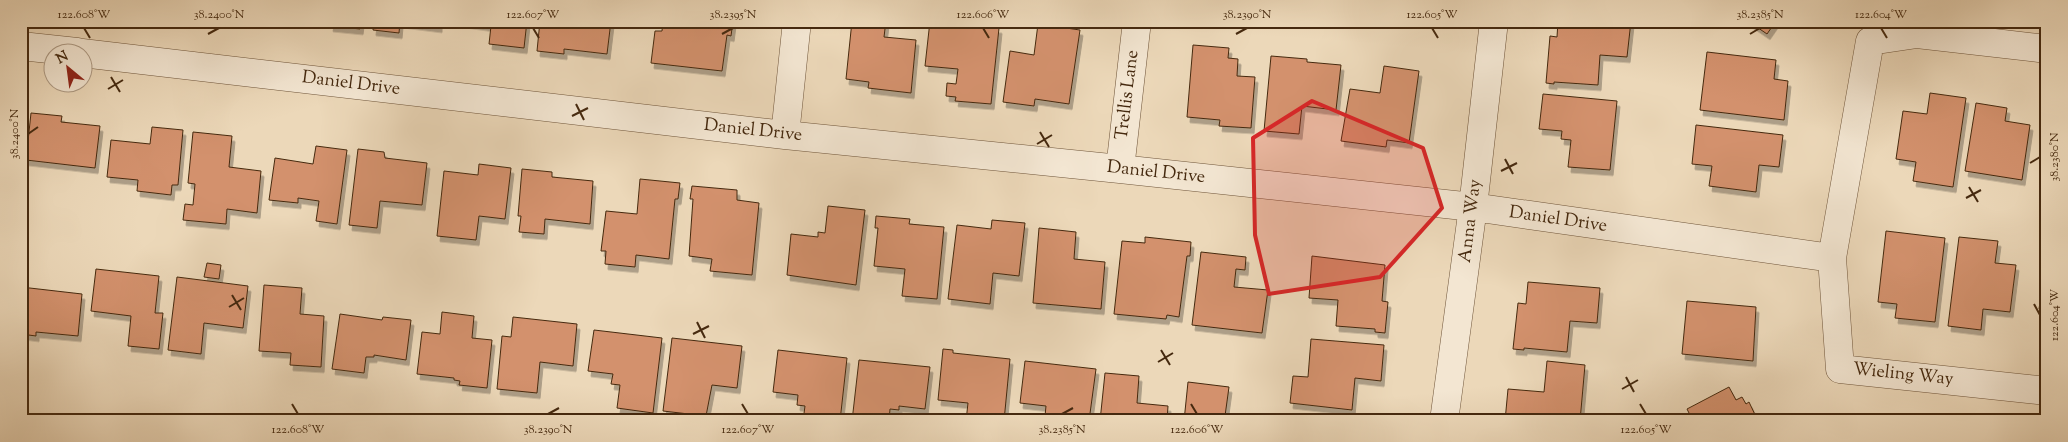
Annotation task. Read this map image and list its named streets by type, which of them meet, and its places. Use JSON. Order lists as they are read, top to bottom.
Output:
{
  "streets": {
    "street": [
      "Daniel Drive",
      "Trellis Lane",
      "Anna Way",
      "Wieling Way"
    ]
  },
  "crossings": [
    ["Daniel Drive", "Trellis Lane"],
    ["Daniel Drive", "Anna Way"],
    ["Daniel Drive", "Wieling Way"]
  ],
  "north": "top left",
  "coordinates": [
    "122.608°W",
    "38.2400°N",
    "122.607°W",
    "38.2395°N",
    "122.606°W",
    "38.2390°N",
    "122.605°W",
    "38.2385°N",
    "122.604°W",
    "38.2380°N"
  ]
}
